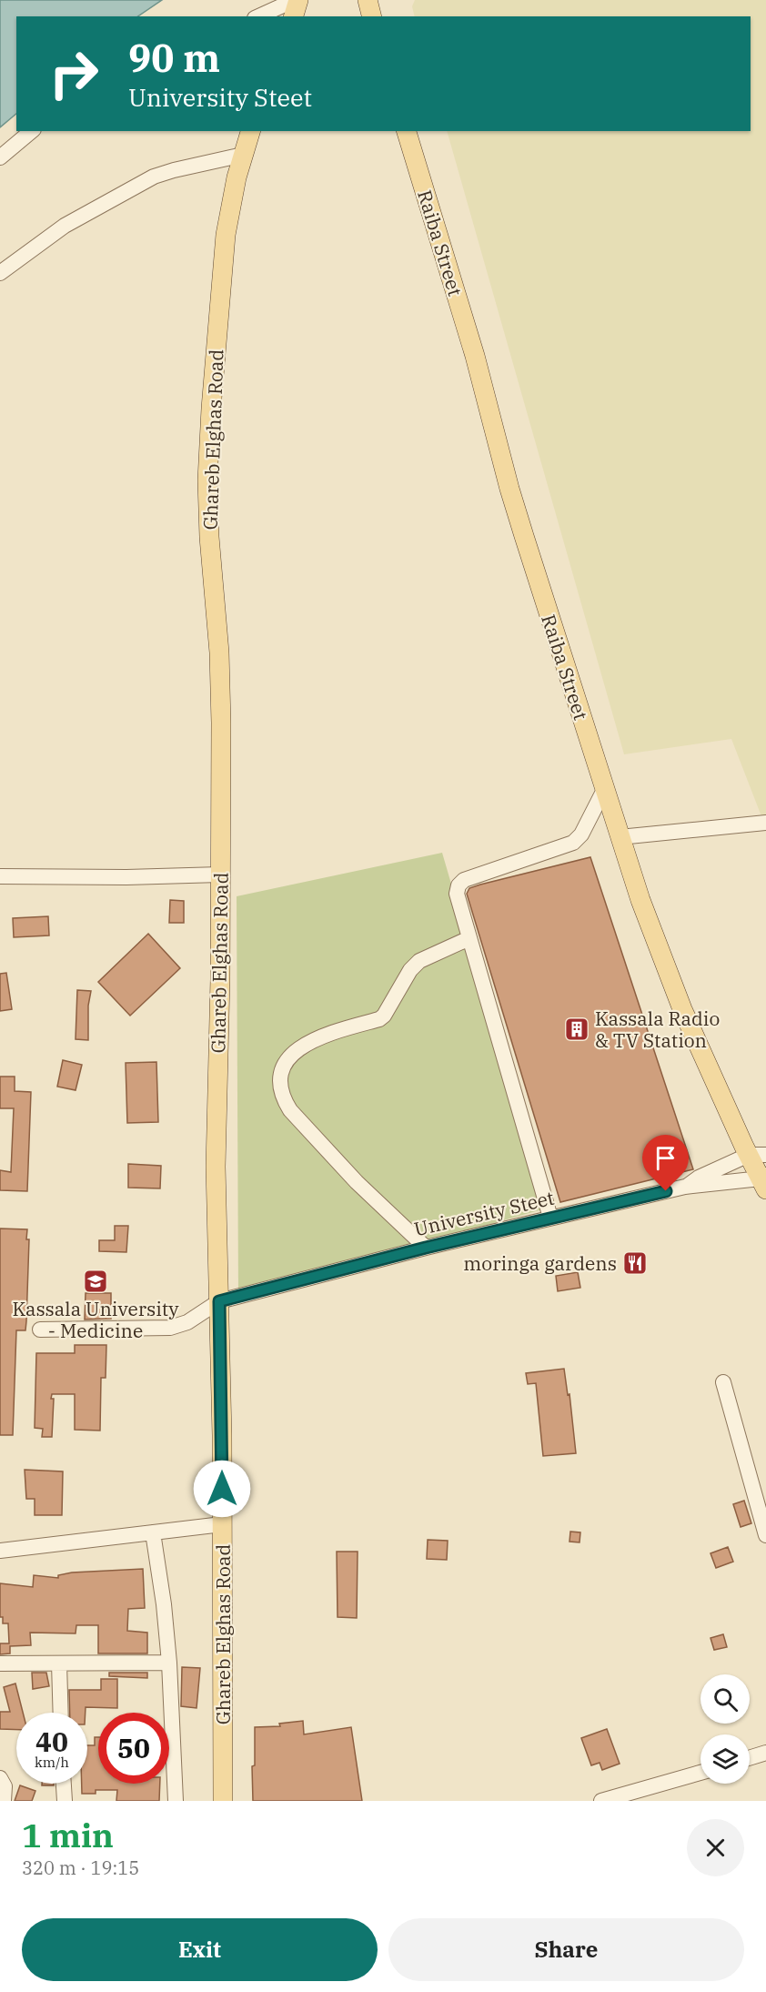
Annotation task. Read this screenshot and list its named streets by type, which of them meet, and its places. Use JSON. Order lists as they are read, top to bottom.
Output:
{
  "streets": {
    "main road": ["Raiba Street", "Ghareb Elghas Road"],
    "street": ["University Steet"]
  },
  "crossings": [
    ["Raiba Street", "University Steet"],
    ["Ghareb Elghas Road", "University Steet"]
  ],
  "places": {
    "building": ["Kassala Radio & TV Station"],
    "restaurant": ["moringa gardens"],
    "school or university": ["Kassala University - Medicine"]
  },
  "page": {
    "turn": ["90 m", "University Steet"],
    "speed": "40 km/h",
    "limit": "50",
    "heading": ["1 min", "320 m · 19:15"],
    "buttons": ["Exit", "Share"]
  }
}
